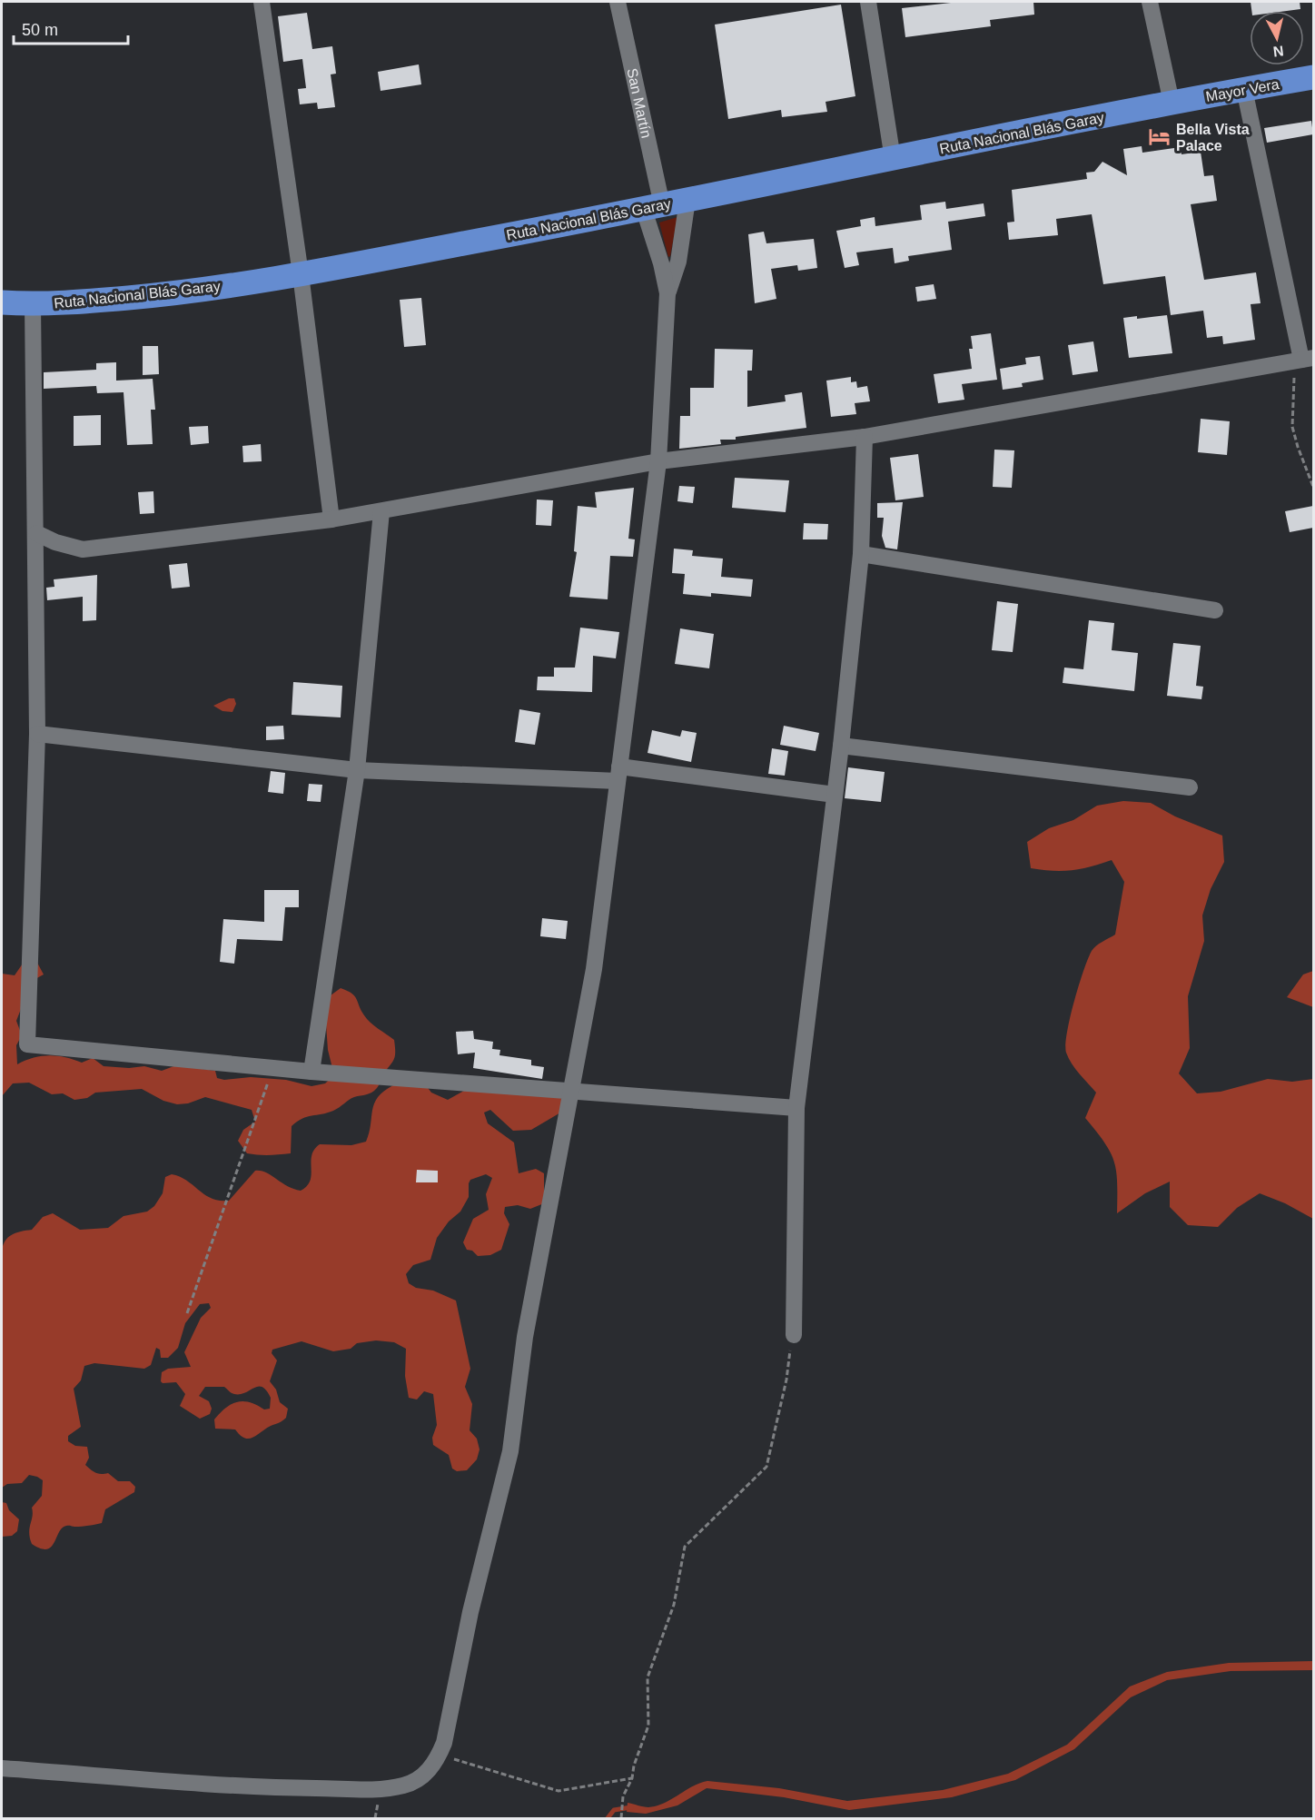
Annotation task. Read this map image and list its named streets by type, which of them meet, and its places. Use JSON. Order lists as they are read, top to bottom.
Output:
{
  "streets": {
    "highway": ["Mayor Vera", "Ruta Nacional Blás Garay"],
    "street": ["San Martín"]
  },
  "crossings": [
    ["Mayor Vera", "Ruta Nacional Blás Garay"],
    ["San Martín", "Ruta Nacional Blás Garay"]
  ],
  "places": {
    "hotel": ["Bella Vista Palace"]
  },
  "scale_bar": "50 m",
  "north": "bottom"
}
